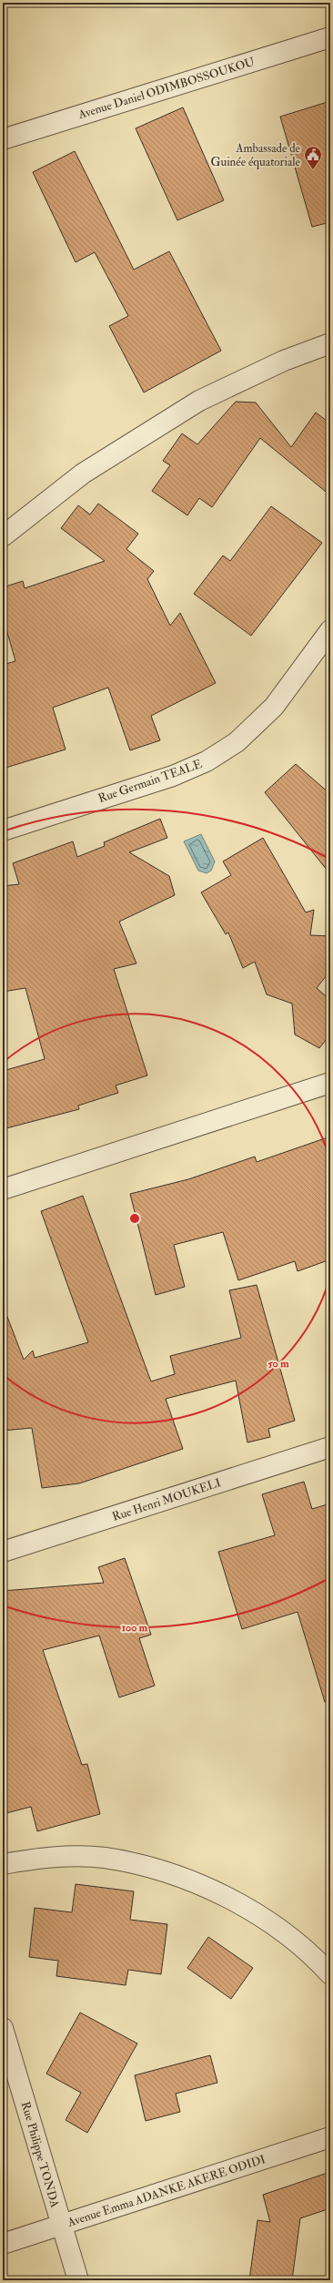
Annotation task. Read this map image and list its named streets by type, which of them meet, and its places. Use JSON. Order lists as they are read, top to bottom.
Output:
{
  "streets": {
    "street": [
      "Avenue Daniel ODIMBOSSOUKOU",
      "Rue Germain TEALE",
      "Rue Henri MOUKELI",
      "Rue Philippe TONDA",
      "Avenue Emma ADANKE AKERE ODIDI"
    ]
  },
  "crossings": [
    ["Rue Philippe TONDA", "Avenue Emma ADANKE AKERE ODIDI"]
  ],
  "places": {
    "public building": ["Ambassade de Guinée équatoriale"]
  },
  "rings": ["50 m", "100 m"]
}
